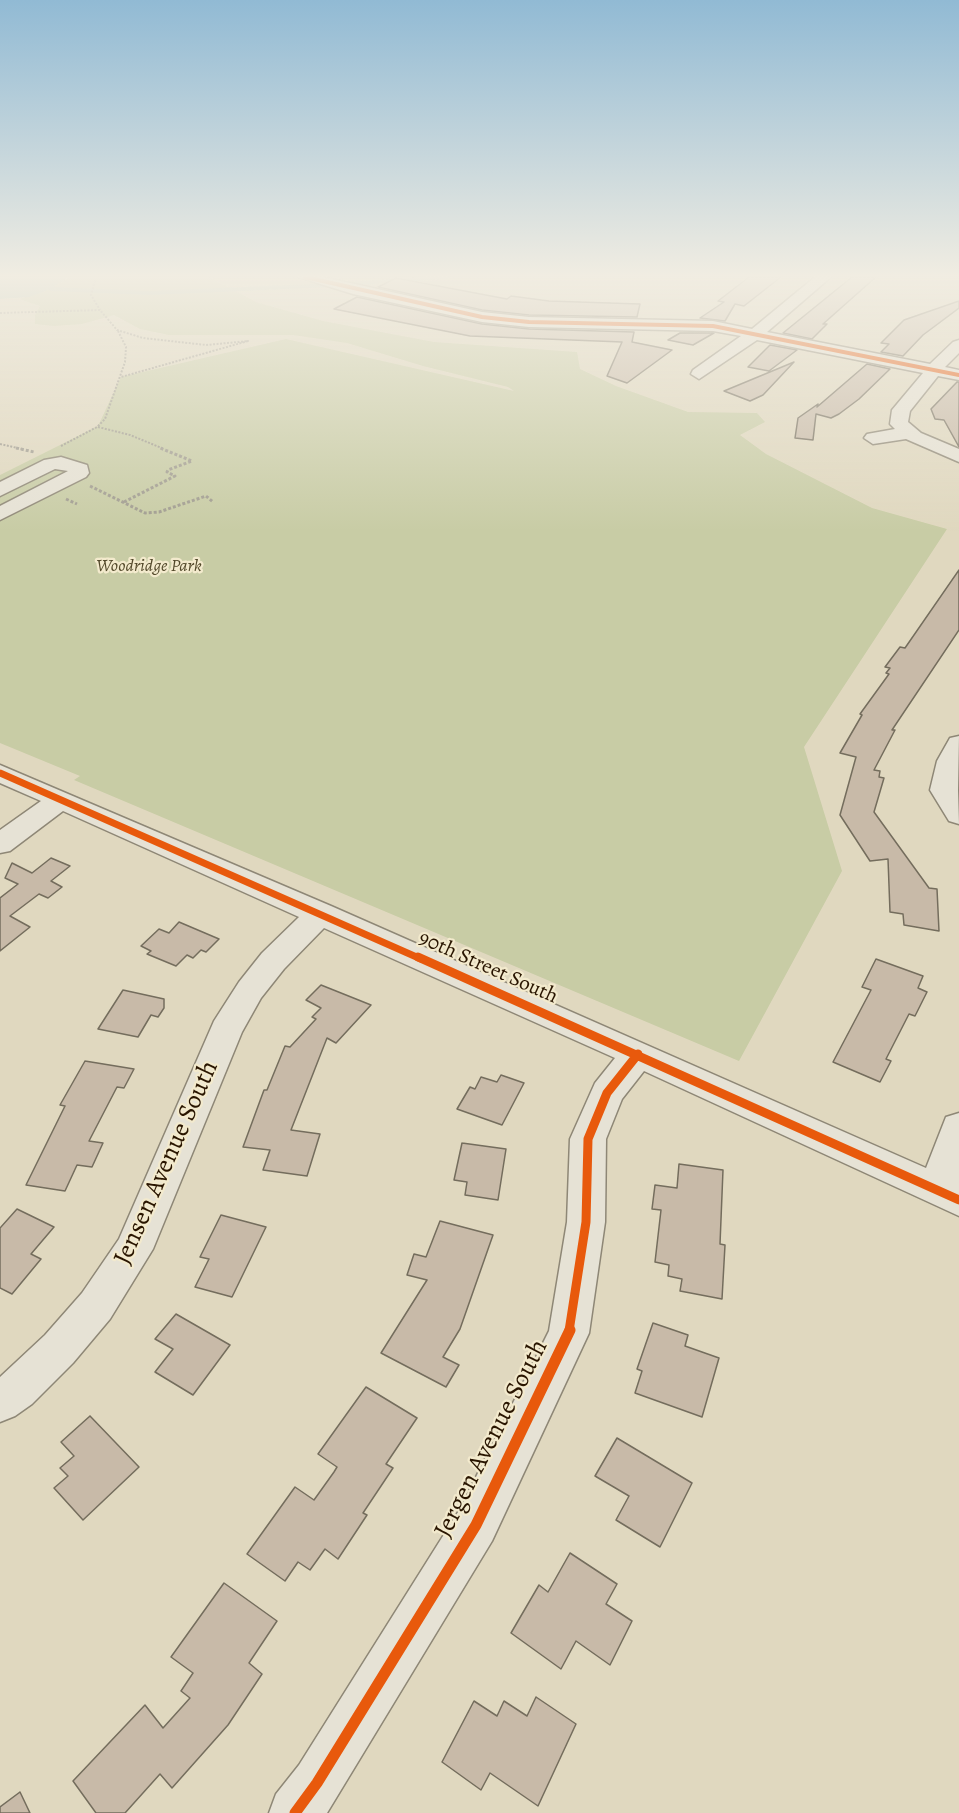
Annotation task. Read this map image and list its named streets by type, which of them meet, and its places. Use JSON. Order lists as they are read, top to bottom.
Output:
{
  "streets": {
    "street": ["90th Street South", "Jensen Avenue South", "Jergen Avenue South"]
  },
  "crossings": [
    ["90th Street South", "Jensen Avenue South"],
    ["90th Street South", "Jergen Avenue South"]
  ],
  "parks": ["Woodridge Park"]
}
